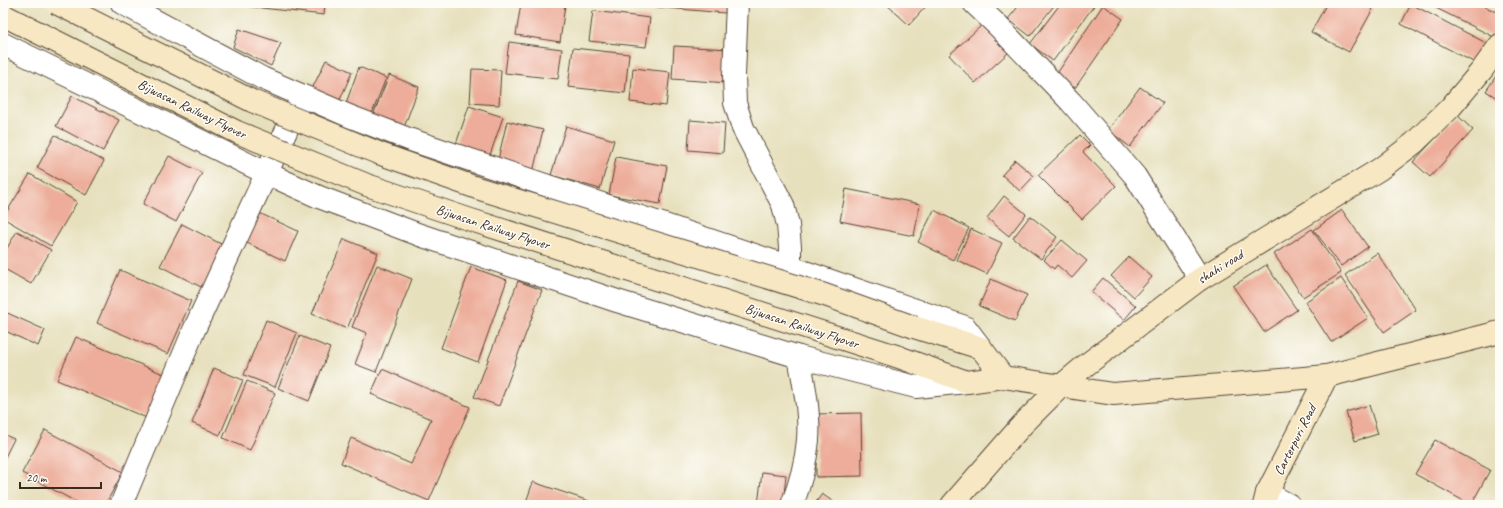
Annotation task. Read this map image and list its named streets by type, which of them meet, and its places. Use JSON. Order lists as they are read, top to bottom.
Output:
{
  "streets": {
    "main road": ["Bijwasan Railway Flyover", "shahi road", "Carterpuri Road"]
  },
  "crossings": [
    ["Bijwasan Railway Flyover", "shahi road"],
    ["Bijwasan Railway Flyover", "Carterpuri Road"]
  ],
  "scale_bar": "20 m"
}
